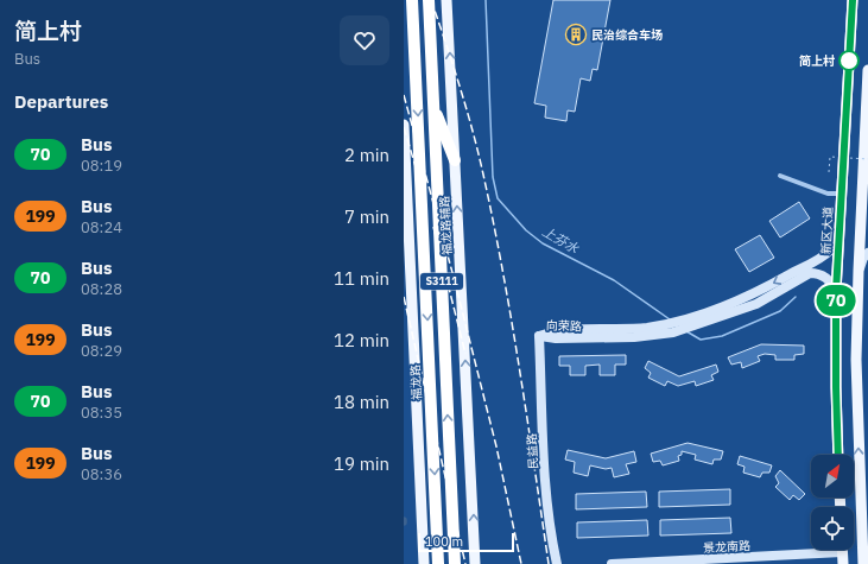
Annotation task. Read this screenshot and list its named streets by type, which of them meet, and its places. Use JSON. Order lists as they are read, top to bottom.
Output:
{
  "streets": {
    "highway": ["S3111", "福龙路"],
    "main road": ["福龙路辅路", "新区大道"],
    "street": ["向荣路", "民益路", "景龙南路"]
  },
  "crossings": [
    ["新区大道", "向荣路"],
    ["向荣路", "民益路"]
  ],
  "water": ["上芬水"],
  "places": {
    "building": ["民治综合车场"],
    "other": ["简上村"]
  },
  "lines": ["bus line 70"],
  "scale_bar": "100 m",
  "north": "top right",
  "page": {
    "heading": [
      ["简上村", "Bus"],
      "Departures"
    ],
    "on_map": "70",
    "list": [
      {
        "mark": "70",
        "name": "Bus",
        "note": "08:19",
        "value": "2 min"
      },
      {
        "mark": "199",
        "name": "Bus",
        "note": "08:24",
        "value": "7 min"
      },
      {
        "mark": "70",
        "name": "Bus",
        "note": "08:28",
        "value": "11 min"
      },
      {
        "mark": "199",
        "name": "Bus",
        "note": "08:29",
        "value": "12 min"
      },
      {
        "mark": "70",
        "name": "Bus",
        "note": "08:35",
        "value": "18 min"
      },
      {
        "mark": "199",
        "name": "Bus",
        "note": "08:36",
        "value": "19 min"
      }
    ],
    "scale": "100 m"
  }
}
